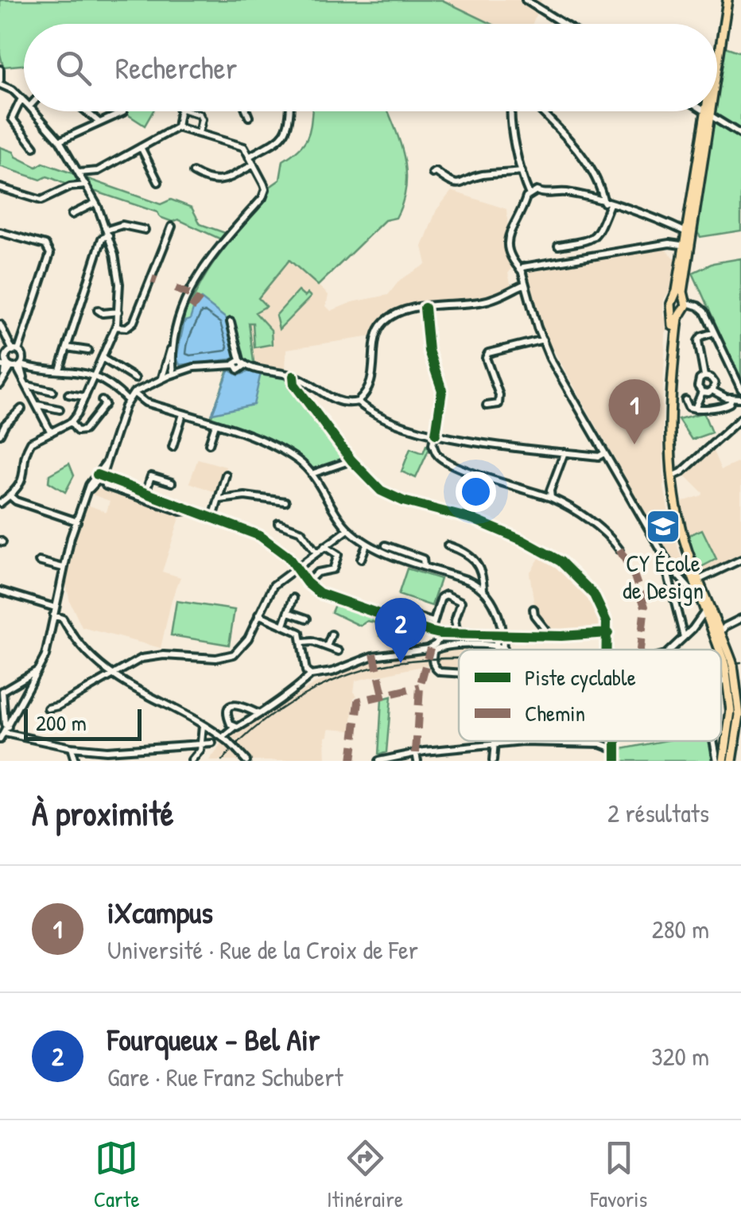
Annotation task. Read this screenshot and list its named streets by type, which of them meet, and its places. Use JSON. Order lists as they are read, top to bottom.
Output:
{
  "places": {
    "school or university": ["CY École de Design"]
  },
  "legend": ["Piste cyclable", "Chemin"],
  "scale_bar": "200 m",
  "page": {
    "search": "Rechercher",
    "pins": ["1", "2"],
    "scale": "200 m",
    "heading": ["À proximité", "2 résultats"],
    "list": [
      {
        "mark": "1",
        "name": "iXcampus",
        "note": "Université · Rue de la Croix de Fer",
        "value": "280 m"
      },
      {
        "mark": "2",
        "name": "Fourqueux - Bel Air",
        "note": "Gare · Rue Franz Schubert",
        "value": "320 m"
      }
    ],
    "nav": ["Carte", "Itinéraire", "Favoris"]
  }
}
